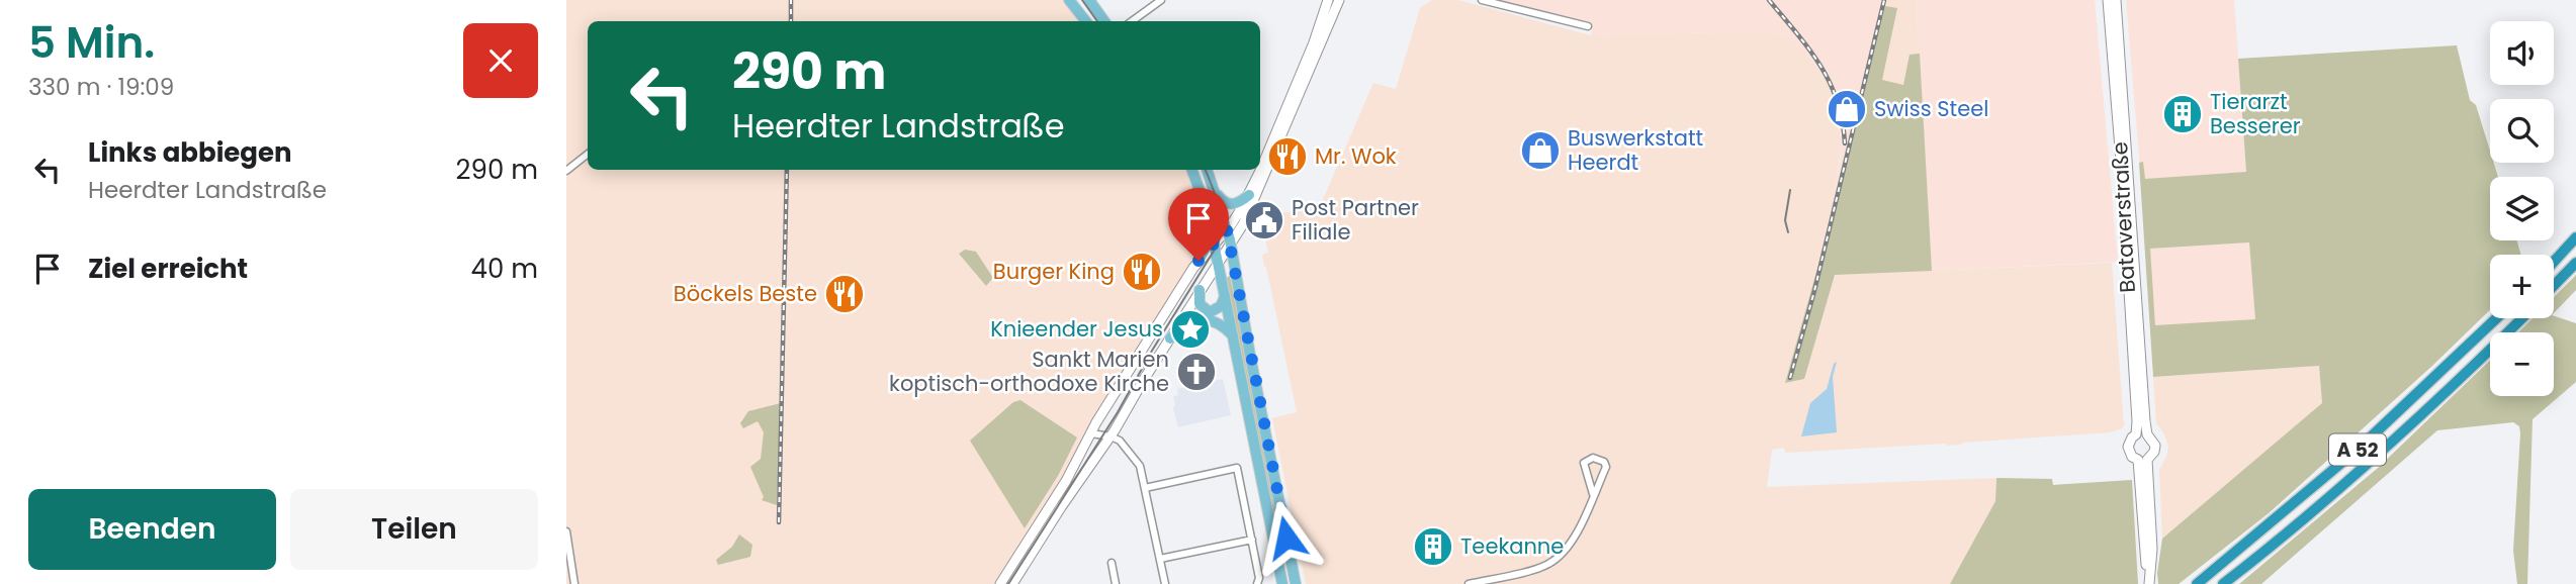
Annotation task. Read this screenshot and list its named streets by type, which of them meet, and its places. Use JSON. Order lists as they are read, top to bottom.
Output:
{
  "streets": {
    "highway": ["A 52"],
    "main road": ["Bataverstraße"]
  },
  "places": {
    "shop": ["Swiss Steel", "Buswerkstatt Heerdt"],
    "building": ["Tierarzt Besserer", "Teekanne"],
    "restaurant": ["Mr. Wok", "Burger King", "Böckels Beste"],
    "public building": ["Post Partner Filiale"],
    "place": ["Knieender Jesus"],
    "church": ["Sankt Marien koptisch-orthodoxe Kirche"]
  },
  "page": {
    "heading": ["5 Min.", "330 m · 19:09"],
    "map_buttons": ["+", "−"],
    "turn": ["290 m", "Heerdter Landstraße"],
    "list": [
      {
        "name": "Links abbiegen",
        "note": "Heerdter Landstraße",
        "value": "290 m"
      },
      {
        "name": "Ziel erreicht",
        "value": "40 m"
      }
    ],
    "buttons": ["Beenden", "Teilen"]
  }
}
